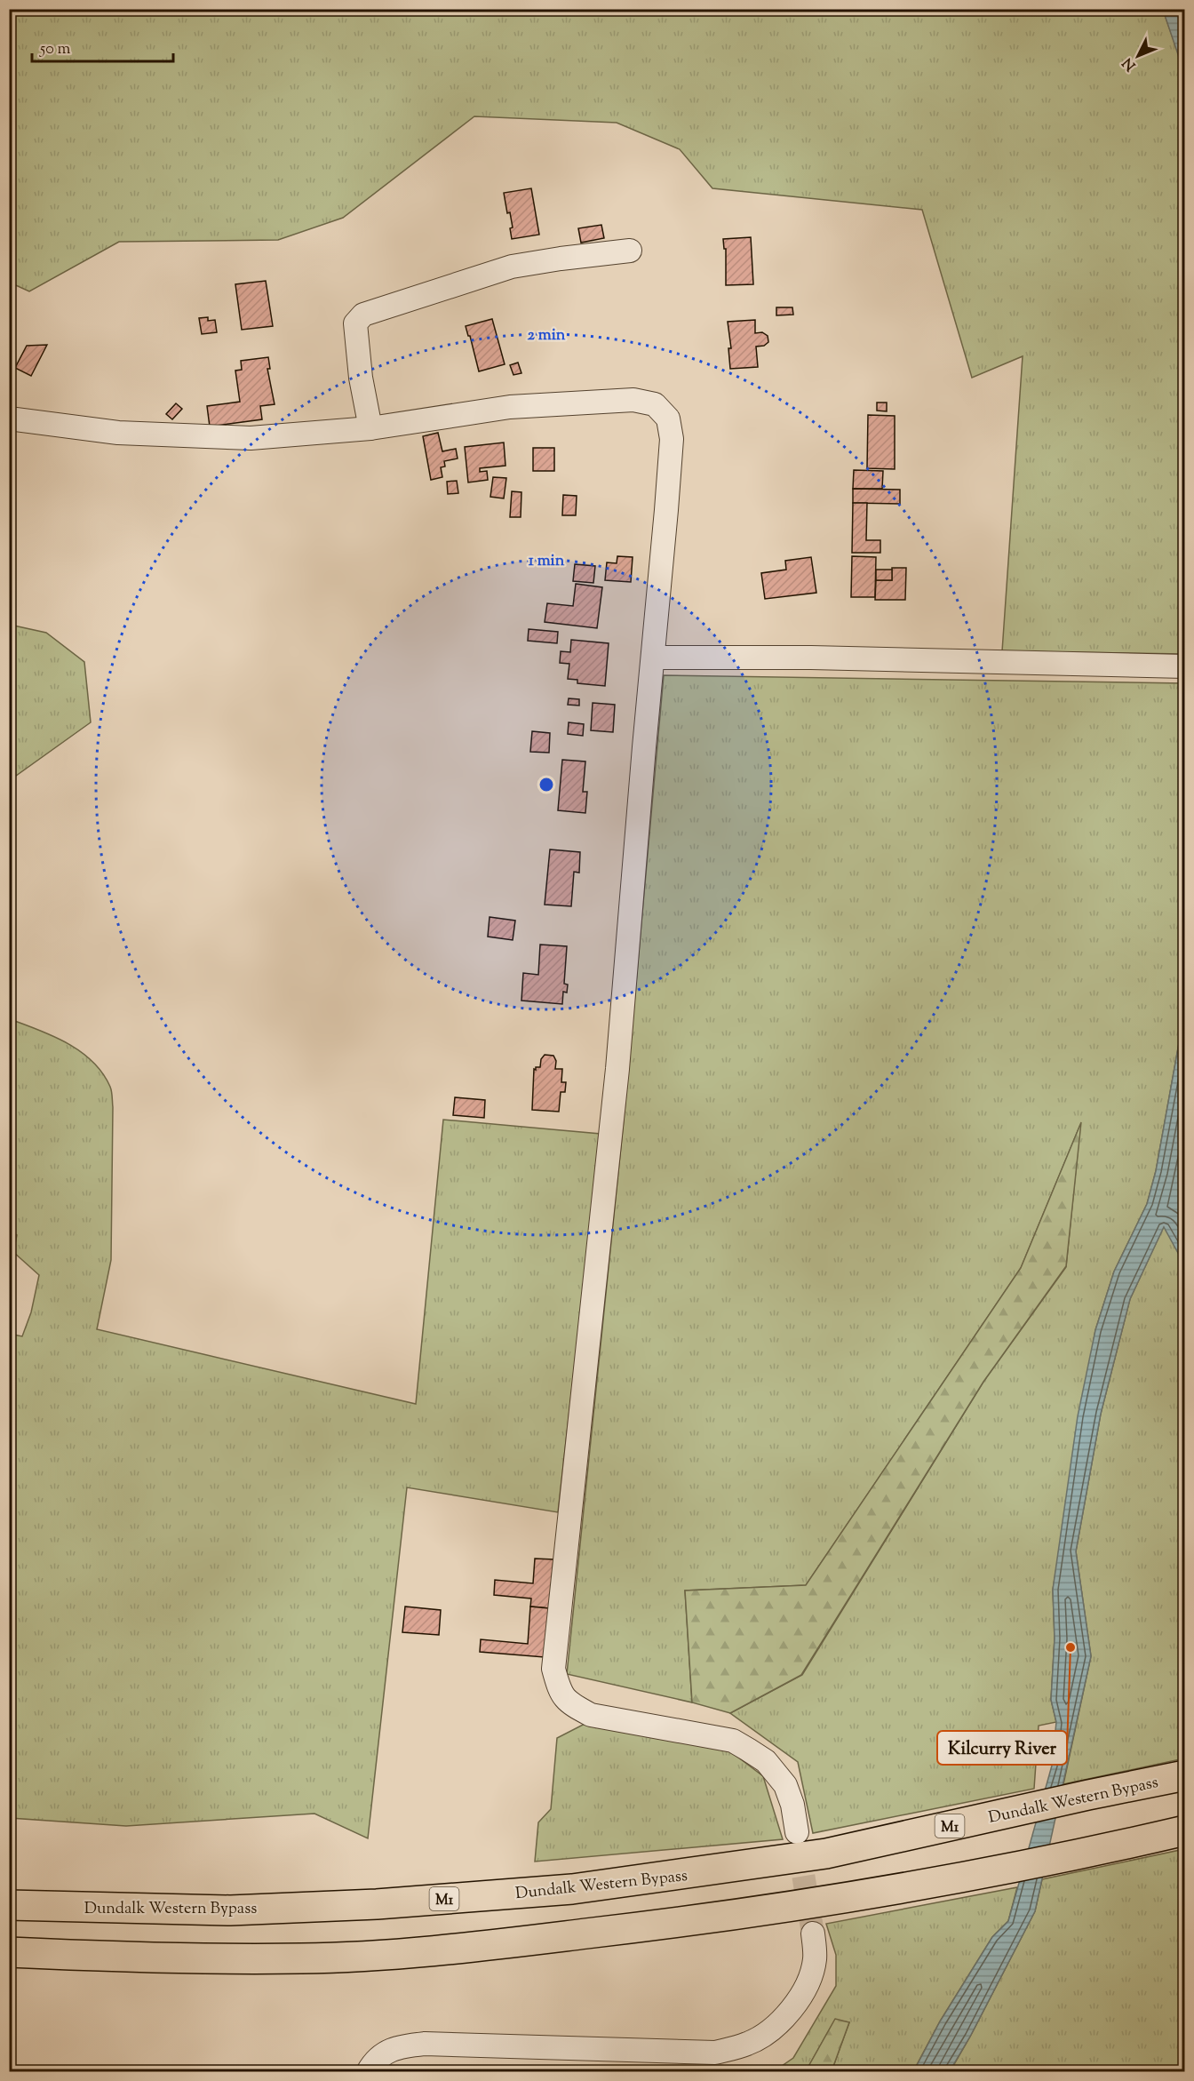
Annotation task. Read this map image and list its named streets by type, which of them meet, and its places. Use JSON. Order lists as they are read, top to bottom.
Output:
{
  "streets": {
    "highway": ["Dundalk Western Bypass", "M1"]
  },
  "places": ["Kilcurry River"],
  "scale_bar": "50 m",
  "north": "bottom left",
  "rings": ["2 min", "1 min"]
}
